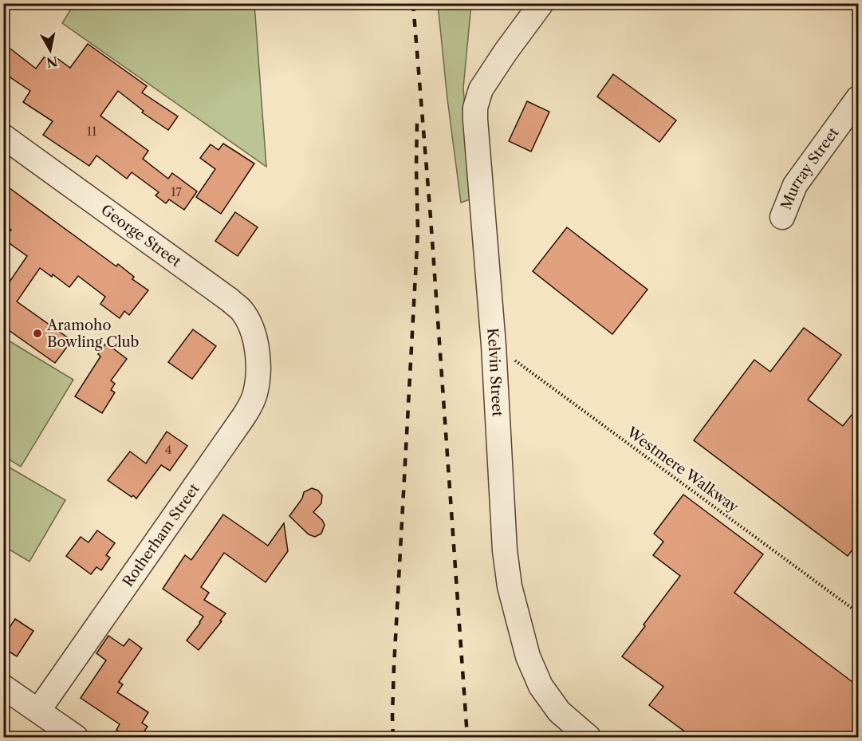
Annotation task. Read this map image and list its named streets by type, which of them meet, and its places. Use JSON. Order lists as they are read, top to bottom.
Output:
{
  "streets": {
    "street": [
      "Murray Street",
      "George Street",
      "Kelvin Street",
      "Rotherham Street"
    ],
    "path": ["Westmere Walkway"]
  },
  "crossings": [
    ["George Street", "Rotherham Street"],
    ["Kelvin Street", "Westmere Walkway"]
  ],
  "places": ["Aramoho Bowling Club"],
  "house_numbers": ["11", "17", "4"],
  "north": "bottom"
}
